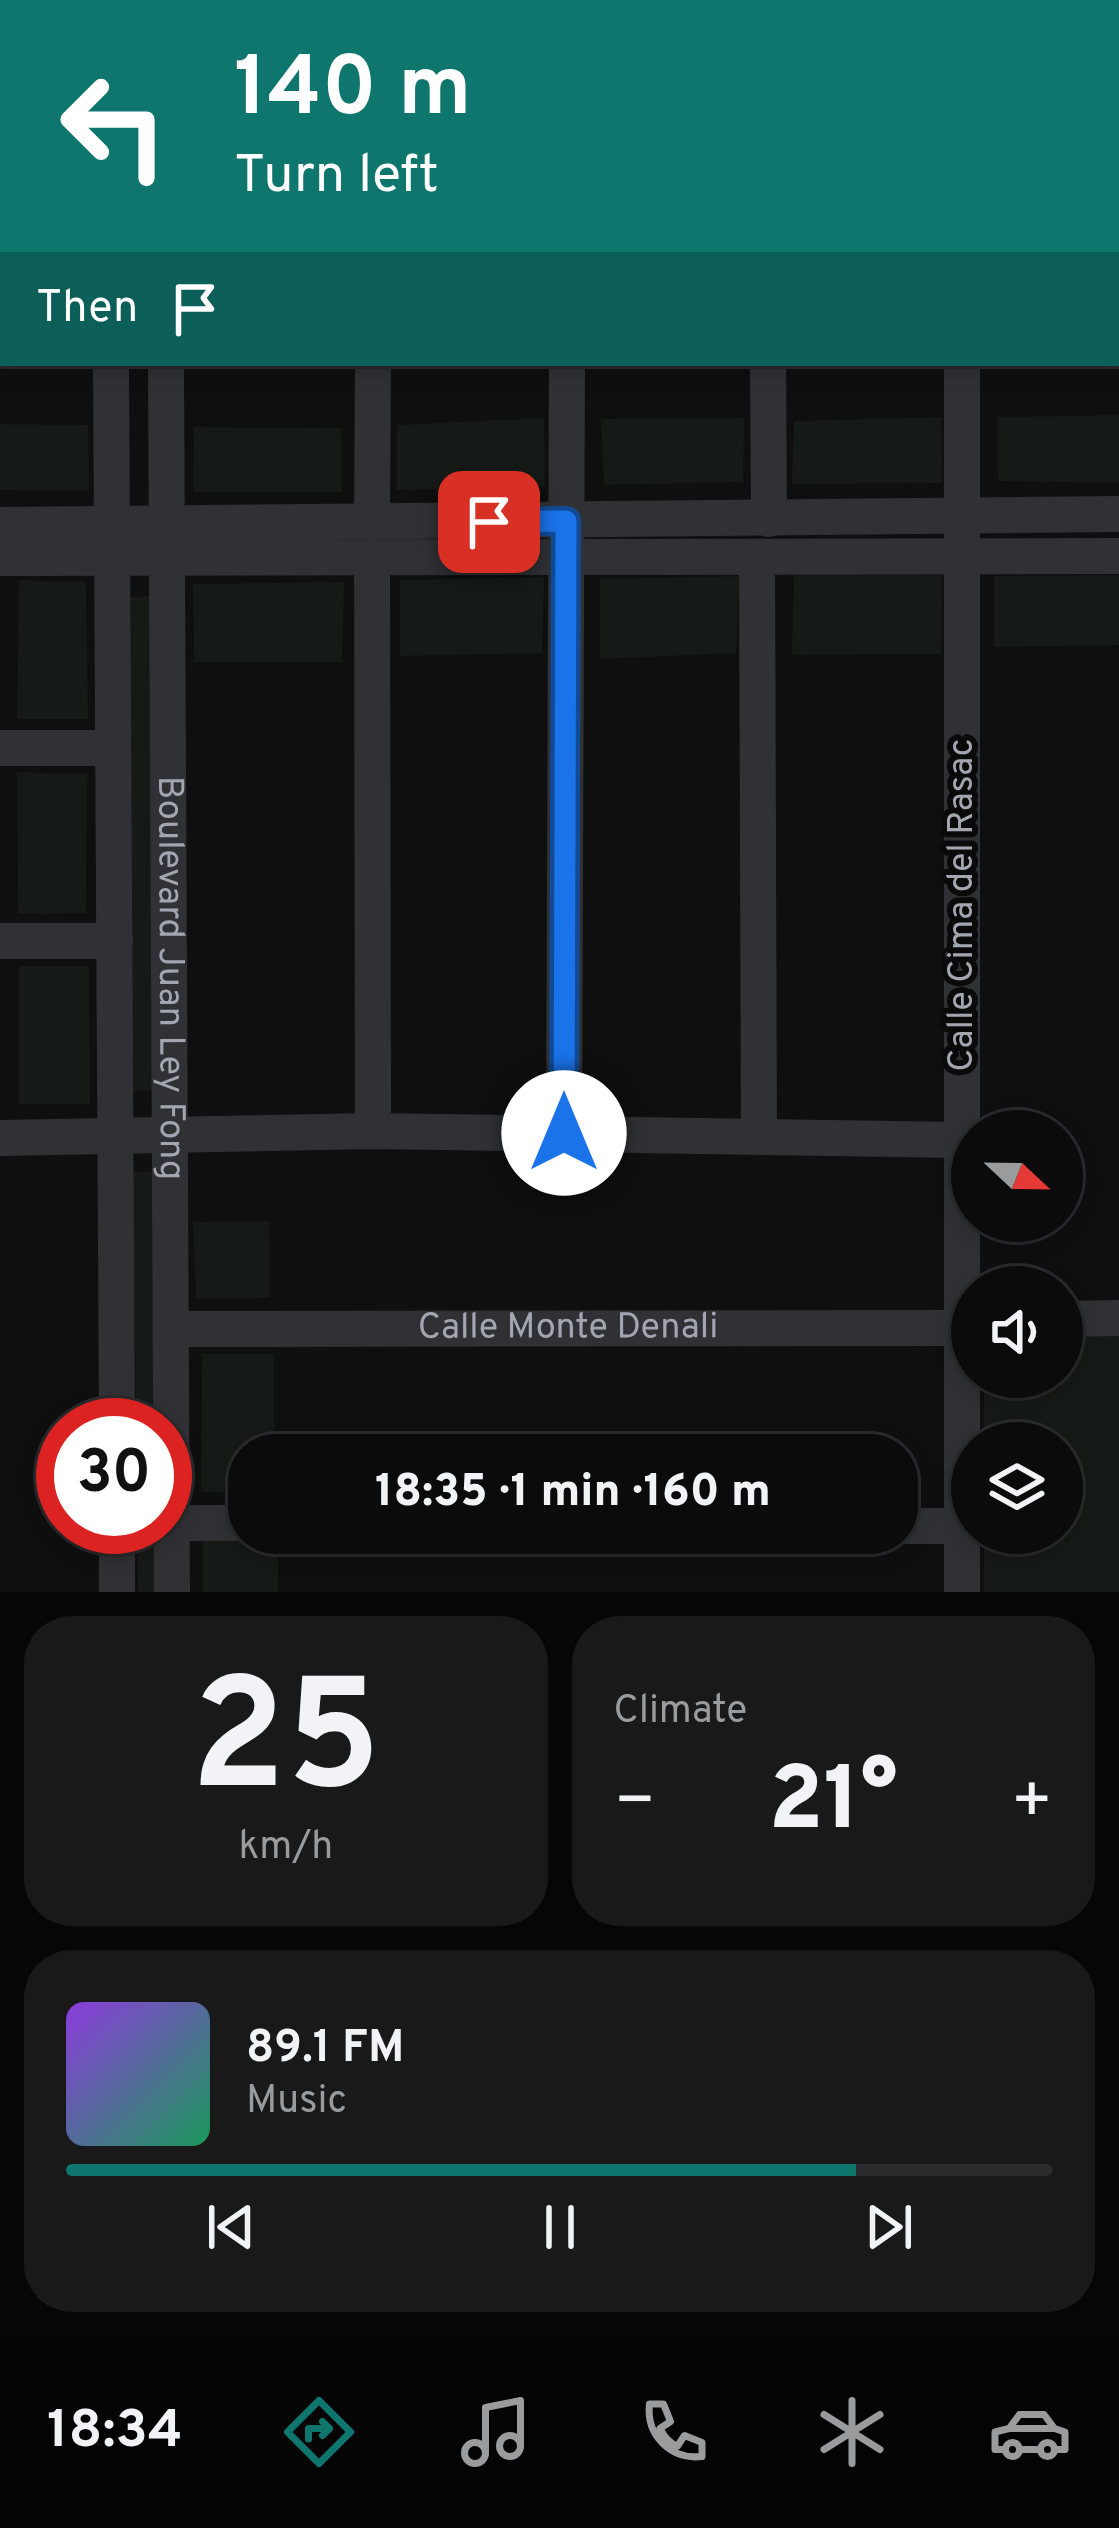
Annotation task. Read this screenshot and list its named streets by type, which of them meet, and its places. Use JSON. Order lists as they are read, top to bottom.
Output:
{
  "streets": {
    "street": ["Calle Cima del Rasac", "Boulevard Juan Ley Fong", "Calle Monte Denali"]
  },
  "crossings": [
    ["Boulevard Juan Ley Fong", "Calle Monte Denali"]
  ],
  "north": "right",
  "page": {
    "turn": ["140 m", "Turn left"],
    "then": "Then",
    "limit": "30",
    "trip": "18:35 · 1 min · 160 m",
    "tile": [
      ["25", "km/h"],
      "Climate"
    ],
    "heat": ["−", "21°", "+"],
    "song": ["89.1 FM", "Music"],
    "tabs": "18:34"
  }
}
